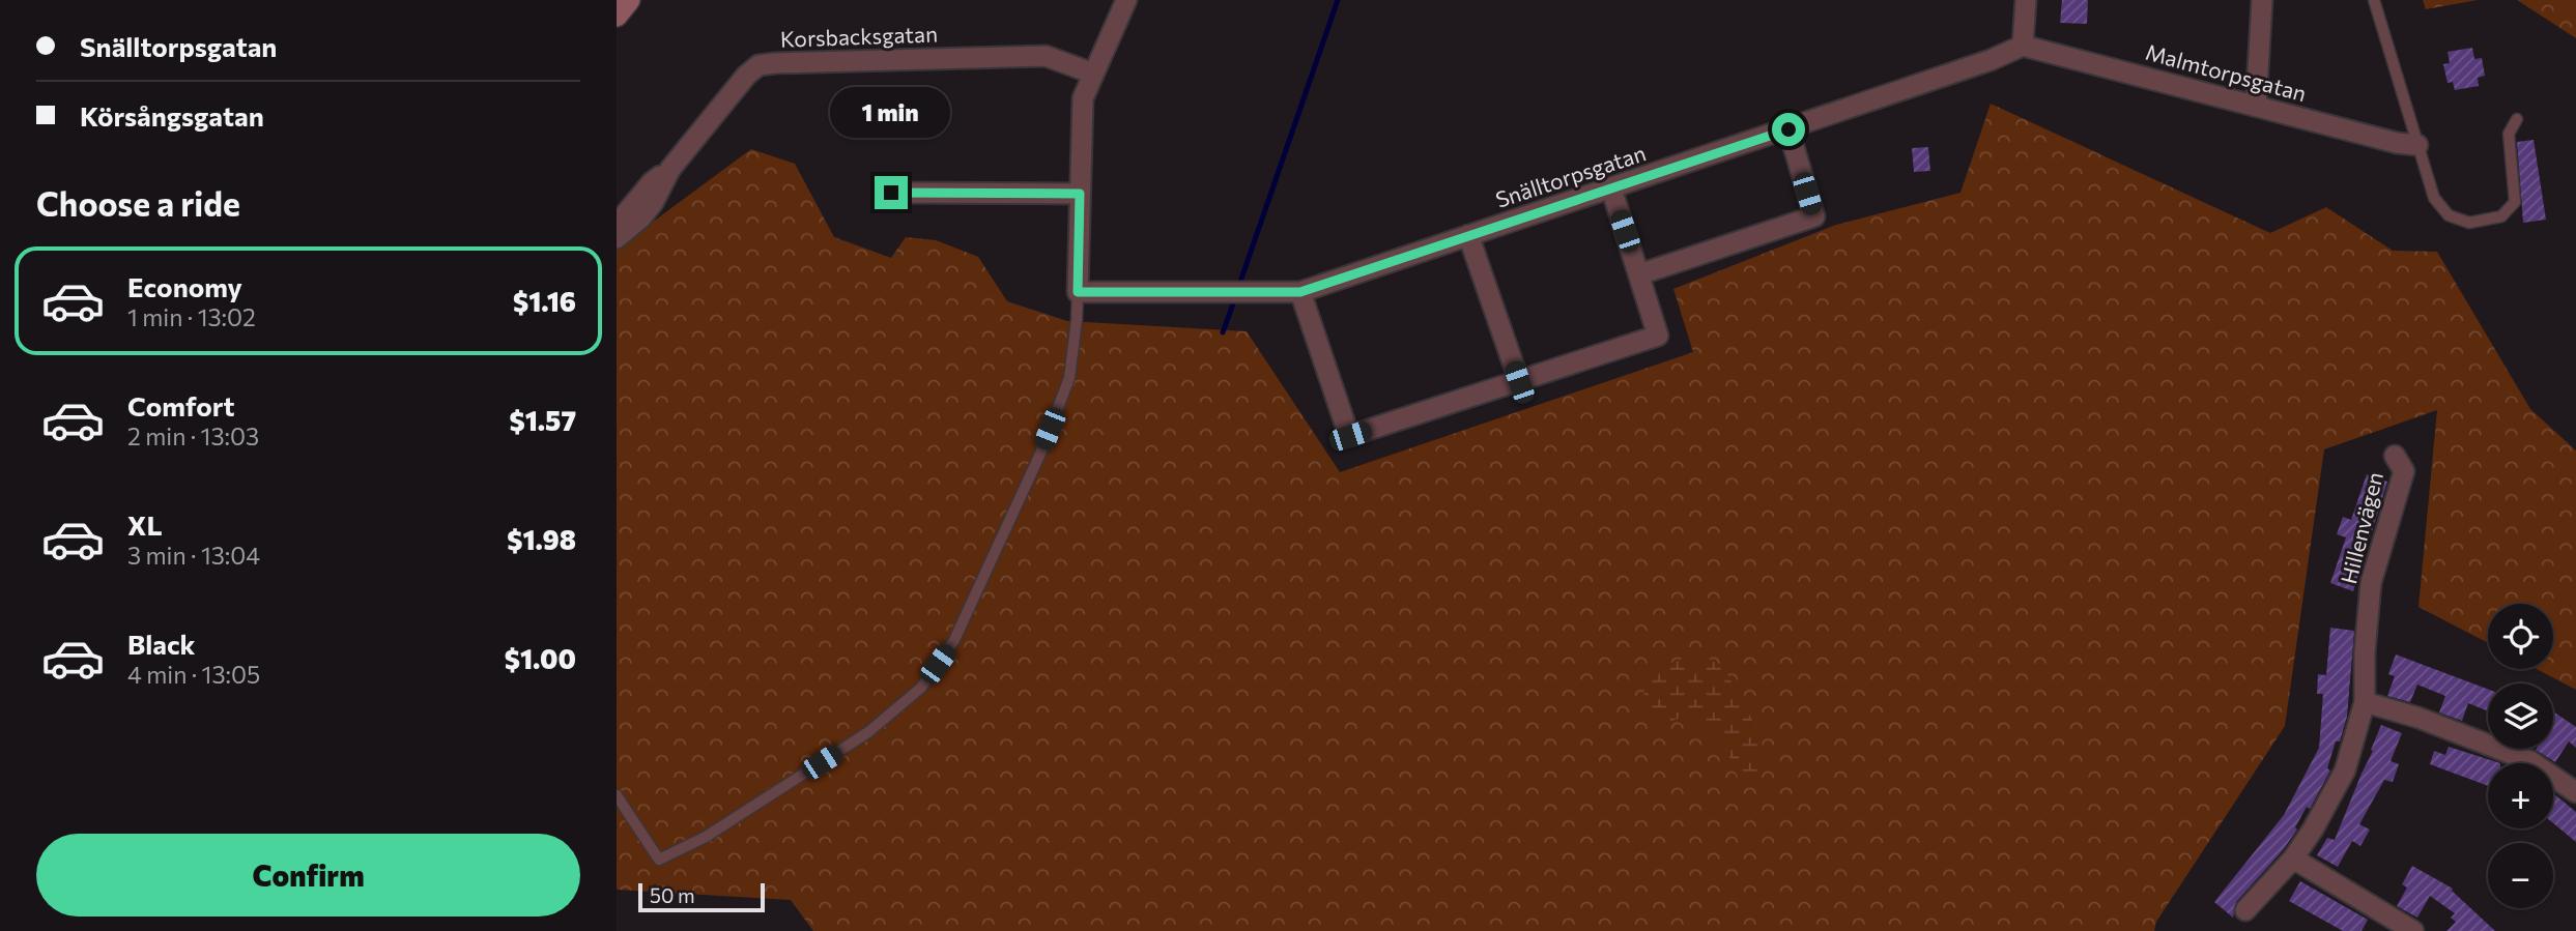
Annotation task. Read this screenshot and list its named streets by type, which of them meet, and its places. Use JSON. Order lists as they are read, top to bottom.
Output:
{
  "streets": {
    "street": [
      "Korsbacksgatan",
      "Malmtorpsgatan",
      "Snälltorpsgatan",
      "Hillenvägen"
    ]
  },
  "crossings": [
    ["Malmtorpsgatan", "Snälltorpsgatan"]
  ],
  "scale_bar": "50 m",
  "page": {
    "banner": ["Snälltorpsgatan", "Körsångsgatan"],
    "bubble": "1 min",
    "heading": "Choose a ride",
    "list": [
      {
        "name": "Economy",
        "note": "1 min · 13:02",
        "value": "$1.16"
      },
      {
        "name": "Comfort",
        "note": "2 min · 13:03",
        "value": "$1.57"
      },
      {
        "name": "XL",
        "note": "3 min · 13:04",
        "value": "$1.98"
      },
      {
        "name": "Black",
        "note": "4 min · 13:05",
        "value": "$1.00"
      }
    ],
    "map_buttons": ["+", "−"],
    "buttons": "Confirm",
    "scale": "50 m"
  }
}
